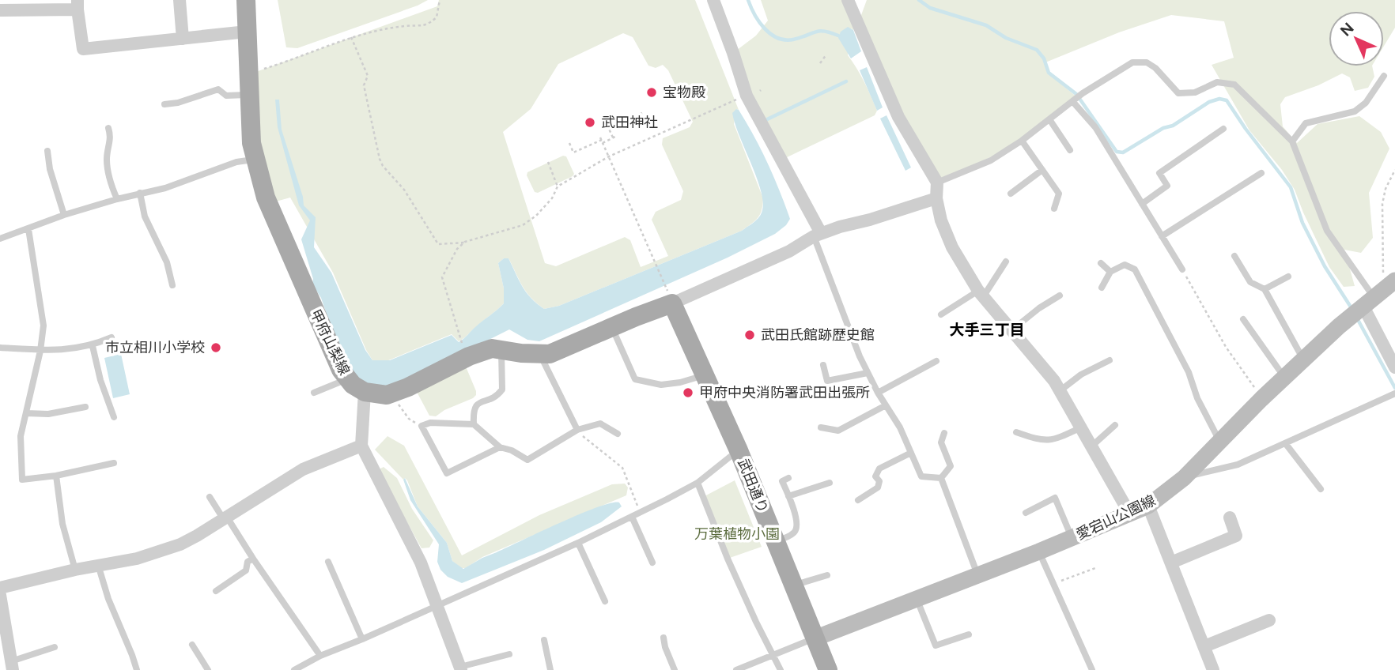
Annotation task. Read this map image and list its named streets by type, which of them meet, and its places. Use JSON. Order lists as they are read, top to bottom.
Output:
{
  "streets": {
    "main road": ["甲府山梨線", "武田通り", "愛宕山公園線"]
  },
  "crossings": [
    ["武田通り", "愛宕山公園線"]
  ],
  "districts": ["大手三丁目"],
  "parks": ["万葉植物小園"],
  "places": [
    "宝物殿",
    "武田神社",
    "武田氏館跡歴史館",
    "市立相川小学校",
    "甲府中央消防署武田出張所"
  ],
  "north": "top left"
}
